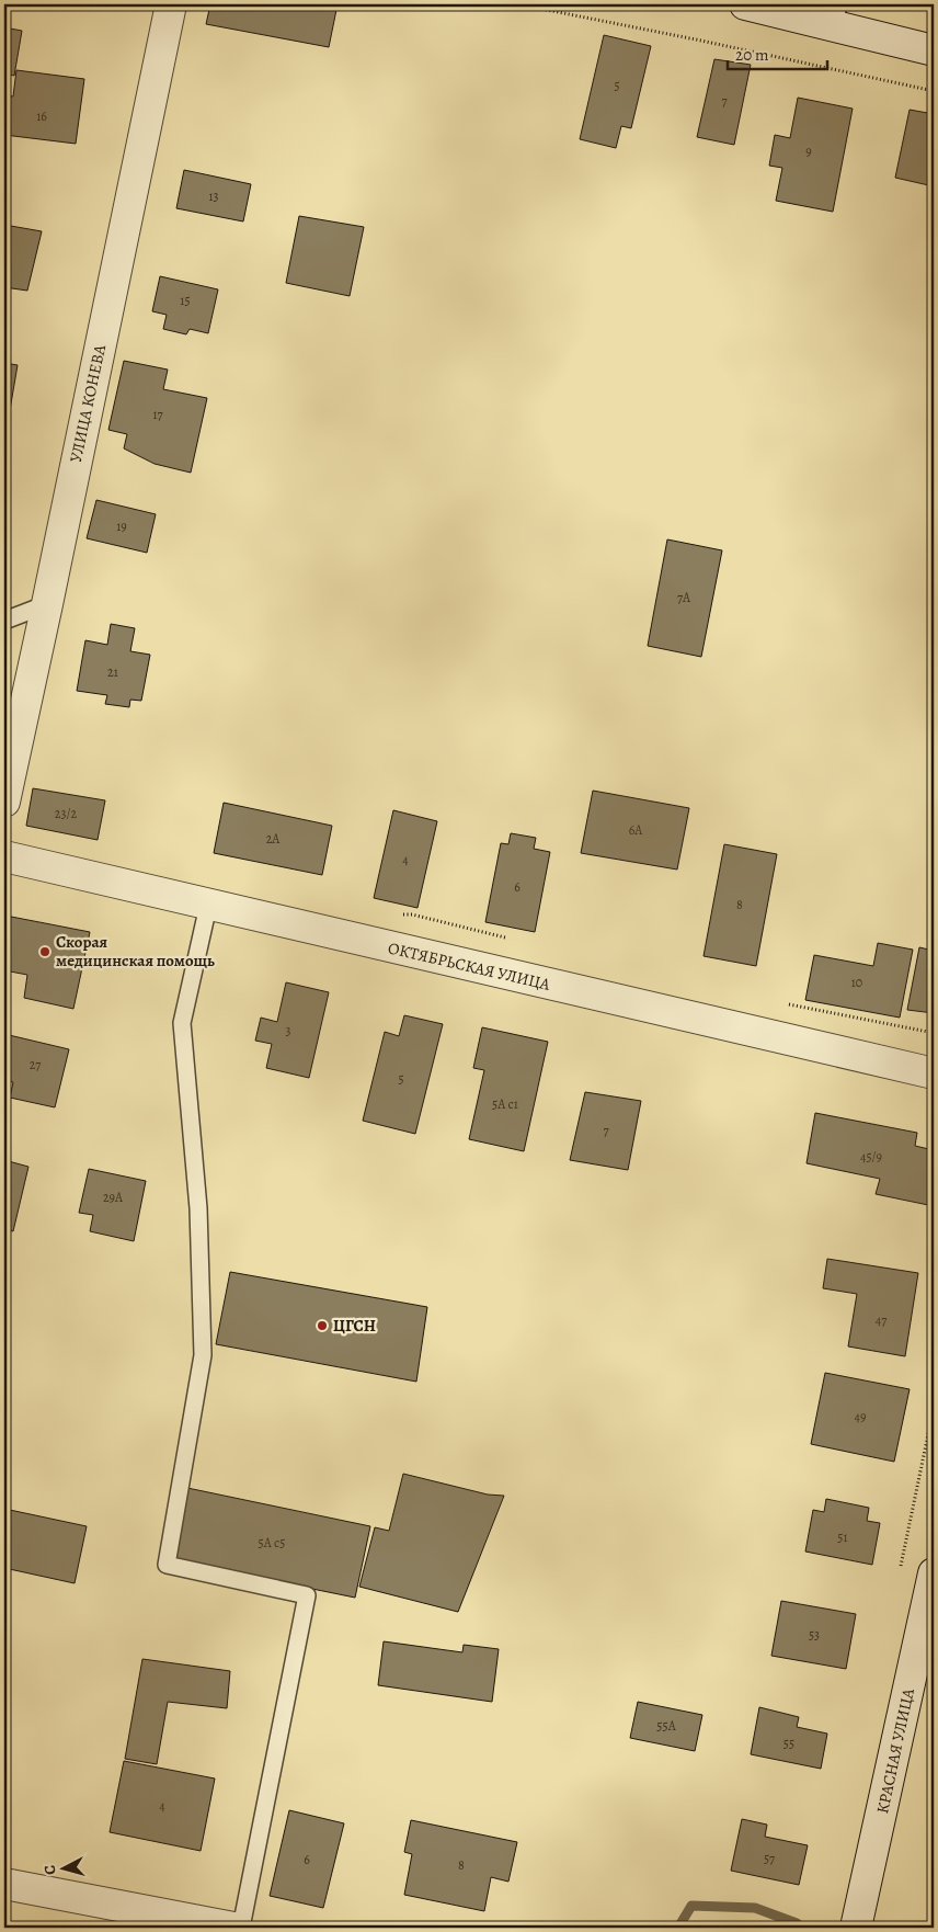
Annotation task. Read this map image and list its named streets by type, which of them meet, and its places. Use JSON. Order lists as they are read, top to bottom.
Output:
{
  "streets": {
    "street": ["УЛИЦА КОНЕВА", "ОКТЯБРЬСКАЯ УЛИЦА", "КРАСНАЯ УЛИЦА"]
  },
  "places": ["Скорая медицинская помощь", "ЦГСН"],
  "house_numbers": [
    "5",
    "7",
    "16",
    "9",
    "13",
    "15",
    "17",
    "19",
    "7А",
    "21",
    "23/2",
    "6А",
    "2А",
    "4",
    "6",
    "8",
    "10",
    "3",
    "27",
    "5",
    "5А с1",
    "7",
    "45/9",
    "29А",
    "47",
    "49",
    "51",
    "5А с5",
    "53",
    "55А",
    "55",
    "4",
    "57",
    "6",
    "8"
  ],
  "scale_bar": "20 m",
  "north": "left"
}
